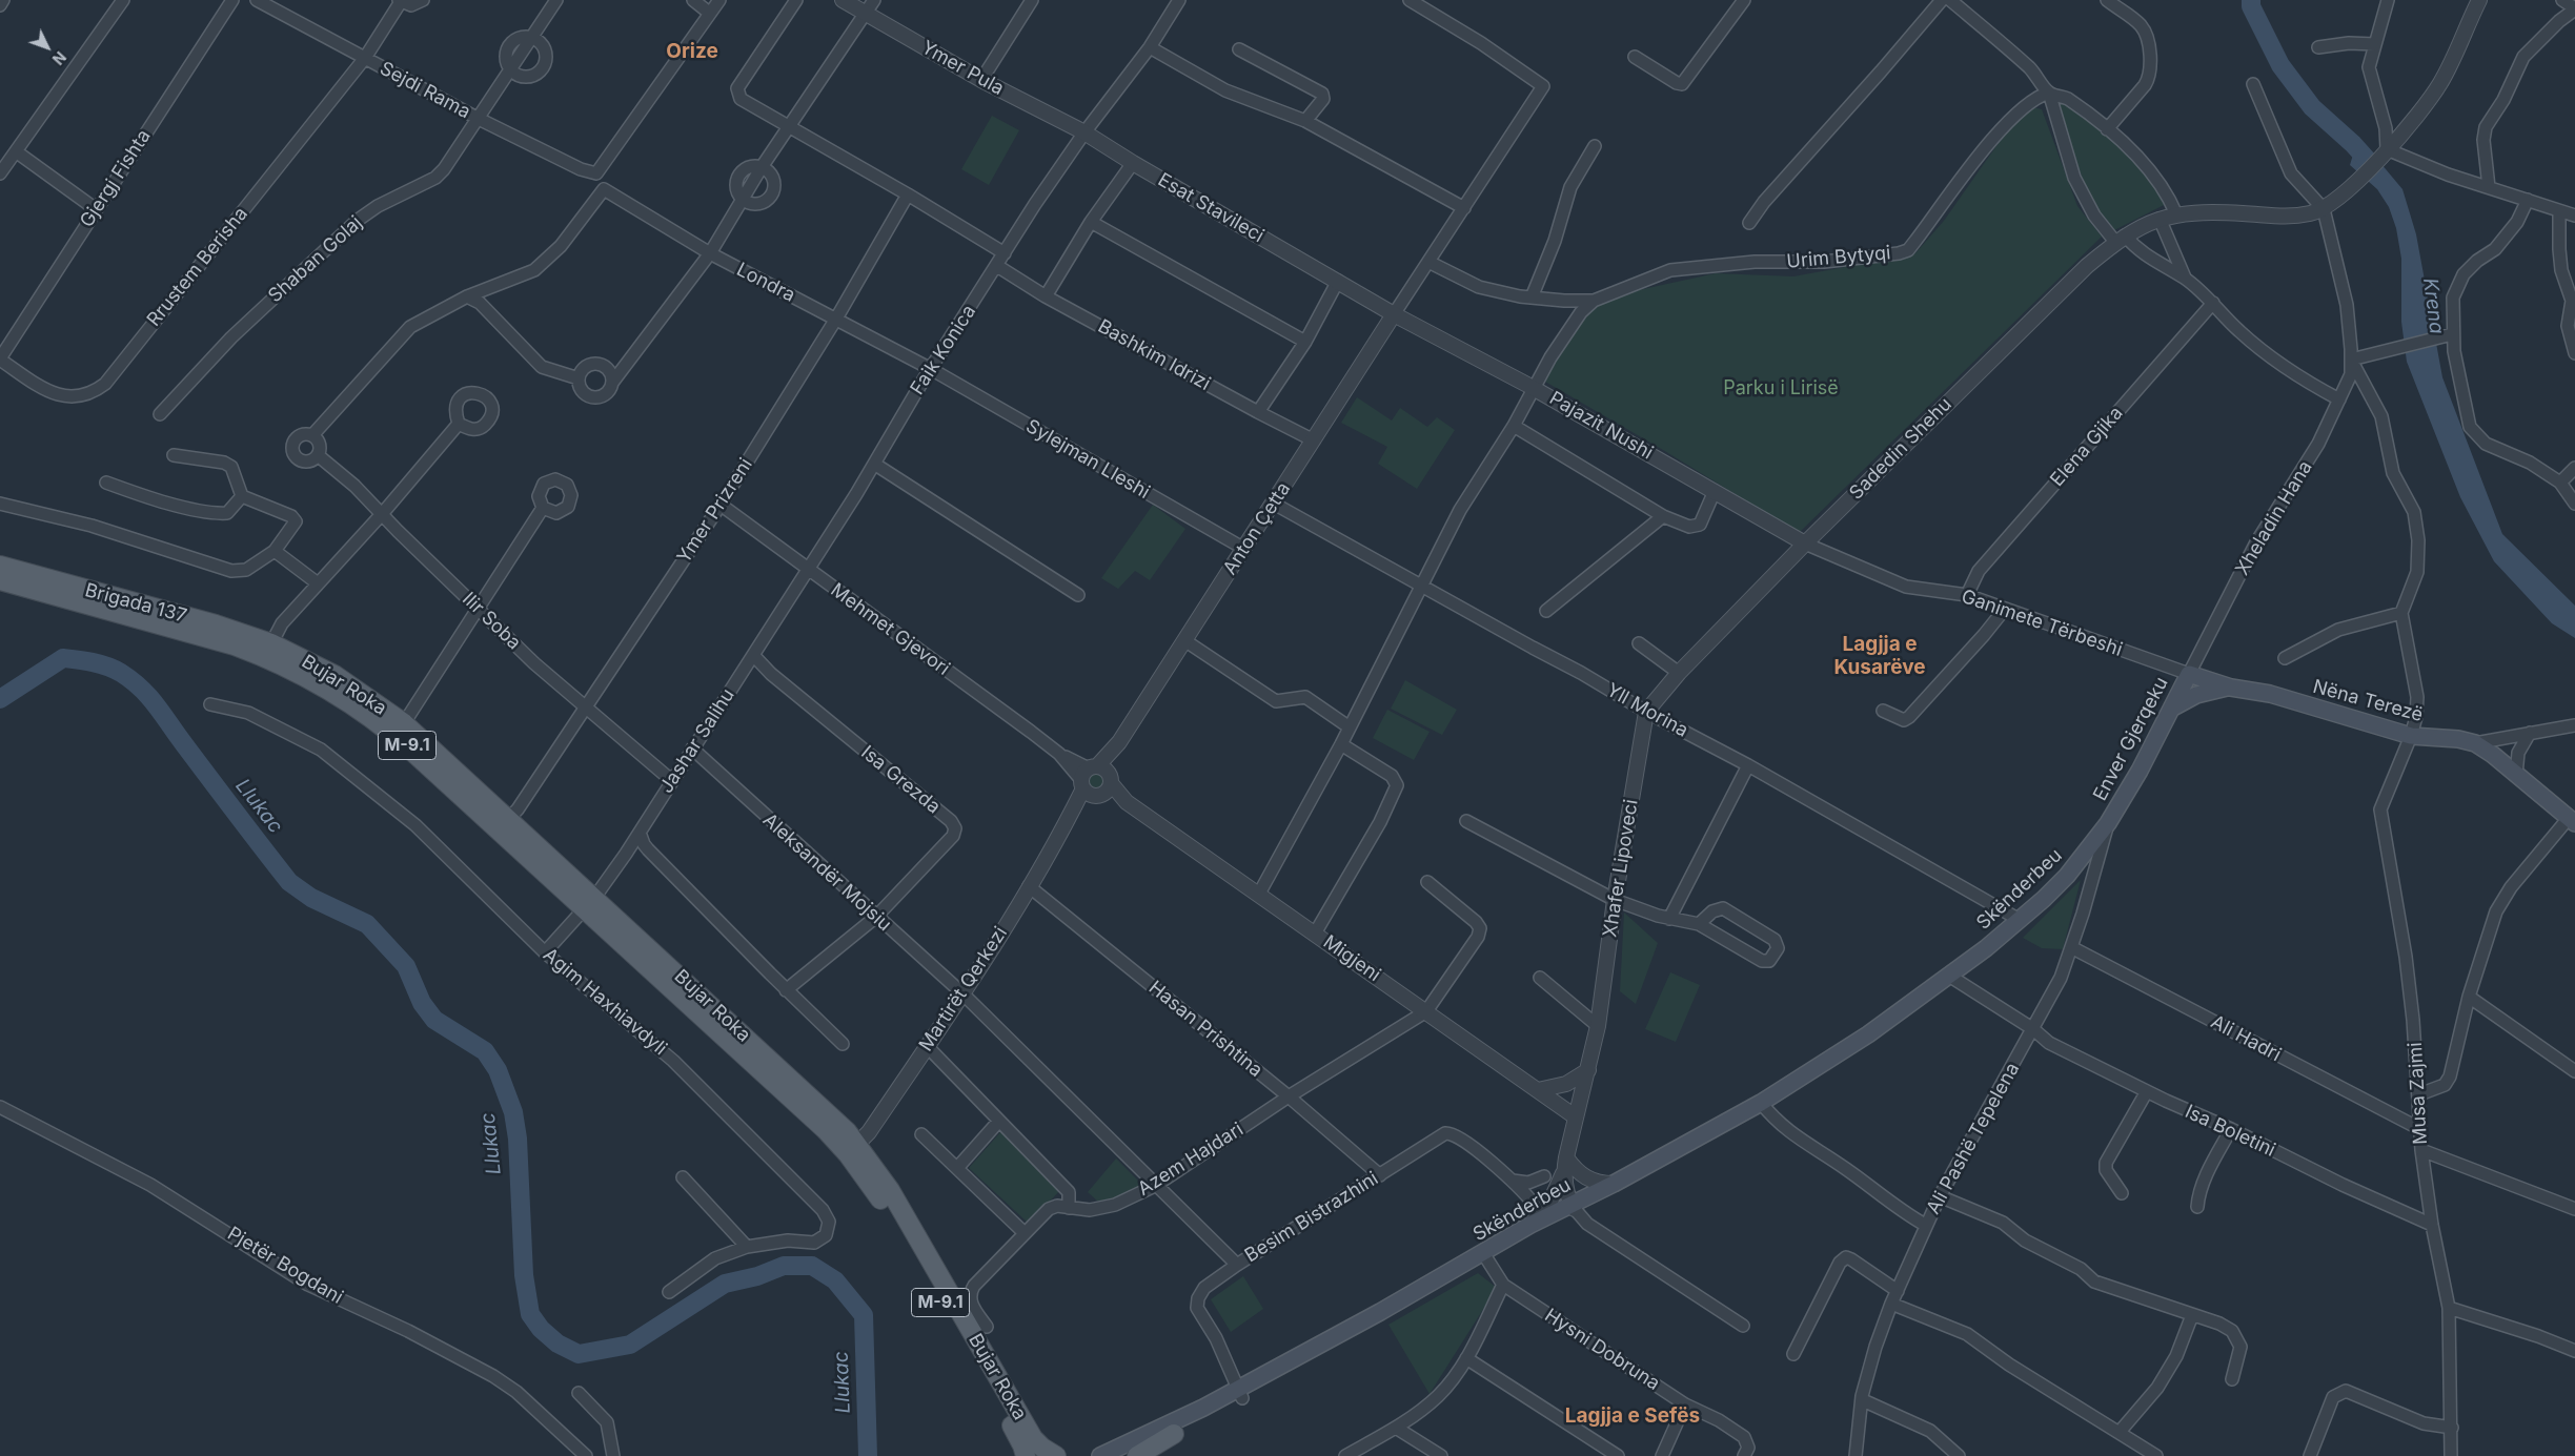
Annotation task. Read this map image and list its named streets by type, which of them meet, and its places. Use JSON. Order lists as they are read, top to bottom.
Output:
{
  "streets": {
    "main road": [
      "Brigada 137",
      "Bujar Roka",
      "Nëna Terezë",
      "Enver Gjerqeku",
      "M-9.1",
      "Skënderbeu"
    ],
    "street": [
      "Ymer Pula",
      "Sejdi Rama",
      "Gjergj Fishta",
      "Esat Stavileci",
      "Urim Bytyqi",
      "Shaban Golaj",
      "Rrustem Berisha",
      "Londra",
      "Faik Konica",
      "Bashkim Idrizi",
      "Pajazit Nushi",
      "Elena Gjika",
      "Sadedin Shehu",
      "Sylejman Lleshi",
      "Ymer Prizreni",
      "Xheladin Hana",
      "Anton Çetta",
      "Ilir Soba",
      "Ganimete Tërbeshi",
      "Mehmet Gjevori",
      "Yll Morina",
      "Jashar Salihu",
      "Isa Grezda",
      "Xhafer Lipoveci",
      "Aleksandër Mojsiu",
      "Migjeni",
      "Martirët Qerkezi",
      "Agim Haxhiavdyli",
      "Hasan Prishtina",
      "Ali Hadri",
      "Musa Zajmi",
      "Isa Boletini",
      "Ali Pashë Tepelena",
      "Azem Hajdari",
      "Besim Bistrazhini",
      "Pjetër Bogdani",
      "Hysni Dobruna"
    ]
  },
  "crossings": [
    ["Ymer Pula", "Esat Stavileci"],
    ["Ymer Pula", "Faik Konica"],
    ["Sejdi Rama", "Shaban Golaj"],
    ["Sejdi Rama", "Rrustem Berisha"],
    ["Gjergj Fishta", "Rrustem Berisha"],
    ["Esat Stavileci", "Faik Konica"],
    ["Esat Stavileci", "Pajazit Nushi"],
    ["Esat Stavileci", "Anton Çetta"],
    ["Urim Bytyqi", "Pajazit Nushi"],
    ["Urim Bytyqi", "Yll Morina"],
    ["Urim Bytyqi", "Migjeni"],
    ["Londra", "Faik Konica"],
    ["Londra", "Sylejman Lleshi"],
    ["Londra", "Ymer Prizreni"],
    ["Faik Konica", "Bashkim Idrizi"],
    ["Faik Konica", "Sylejman Lleshi"],
    ["Faik Konica", "Mehmet Gjevori"],
    ["Faik Konica", "Jashar Salihu"],
    ["Bashkim Idrizi", "Anton Çetta"],
    ["Pajazit Nushi", "Sadedin Shehu"],
    ["Pajazit Nushi", "Anton Çetta"],
    ["Pajazit Nushi", "Ganimete Tërbeshi"],
    ["Elena Gjika", "Ganimete Tërbeshi"],
    ["Sadedin Shehu", "Xheladin Hana"],
    ["Sadedin Shehu", "Ganimete Tërbeshi"],
    ["Sadedin Shehu", "Yll Morina"],
    ["Sadedin Shehu", "Xhafer Lipoveci"],
    ["Sylejman Lleshi", "Anton Çetta"],
    ["Ymer Prizreni", "Ilir Soba"],
    ["Ymer Prizreni", "Mehmet Gjevori"],
    ["Ymer Prizreni", "Bujar Roka"],
    ["Xheladin Hana", "Ganimete Tërbeshi"],
    ["Xheladin Hana", "Nëna Terezë"],
    ["Xheladin Hana", "Enver Gjerqeku"],
    ["Anton Çetta", "Mehmet Gjevori"],
    ["Anton Çetta", "Yll Morina"],
    ["Anton Çetta", "Migjeni"],
    ["Anton Çetta", "Martirët Qerkezi"],
    ["Brigada 137", "Bujar Roka"],
    ["Ilir Soba", "Jashar Salihu"],
    ["Ganimete Tërbeshi", "Nëna Terezë"],
    ["Ganimete Tërbeshi", "Enver Gjerqeku"],
    ["Mehmet Gjevori", "Jashar Salihu"],
    ["Mehmet Gjevori", "Migjeni"],
    ["Mehmet Gjevori", "Martirët Qerkezi"],
    ["Bujar Roka", "Jashar Salihu"],
    ["Bujar Roka", "Martirët Qerkezi"],
    ["Nëna Terezë", "Enver Gjerqeku"],
    ["Nëna Terezë", "Musa Zajmi"],
    ["Yll Morina", "Xhafer Lipoveci"],
    ["Yll Morina", "Skënderbeu"],
    ["Enver Gjerqeku", "Skënderbeu"],
    ["Enver Gjerqeku", "Ali Pashë Tepelena"],
    ["Jashar Salihu", "Isa Grezda"],
    ["Jashar Salihu", "Aleksandër Mojsiu"],
    ["Isa Grezda", "Aleksandër Mojsiu"],
    ["Xhafer Lipoveci", "Skënderbeu"],
    ["Xhafer Lipoveci", "Migjeni"],
    ["Aleksandër Mojsiu", "Martirët Qerkezi"],
    ["Aleksandër Mojsiu", "Azem Hajdari"],
    ["Aleksandër Mojsiu", "Besim Bistrazhini"],
    ["Skënderbeu", "Ali Pashë Tepelena"],
    ["Skënderbeu", "Besim Bistrazhini"],
    ["Skënderbeu", "Hysni Dobruna"],
    ["Migjeni", "Martirët Qerkezi"],
    ["Migjeni", "Azem Hajdari"],
    ["Martirët Qerkezi", "Hasan Prishtina"],
    ["Hasan Prishtina", "Azem Hajdari"],
    ["Hasan Prishtina", "Besim Bistrazhini"],
    ["Ali Hadri", "Musa Zajmi"],
    ["Ali Hadri", "Ali Pashë Tepelena"],
    ["Musa Zajmi", "Isa Boletini"],
    ["Isa Boletini", "Ali Pashë Tepelena"]
  ],
  "districts": ["Orize", "Lagjja e Kusarëve", "Lagjja e Sefës"],
  "water": ["Krena", "Llukac"],
  "parks": ["Parku i Lirisë"],
  "north": "bottom right"
}
